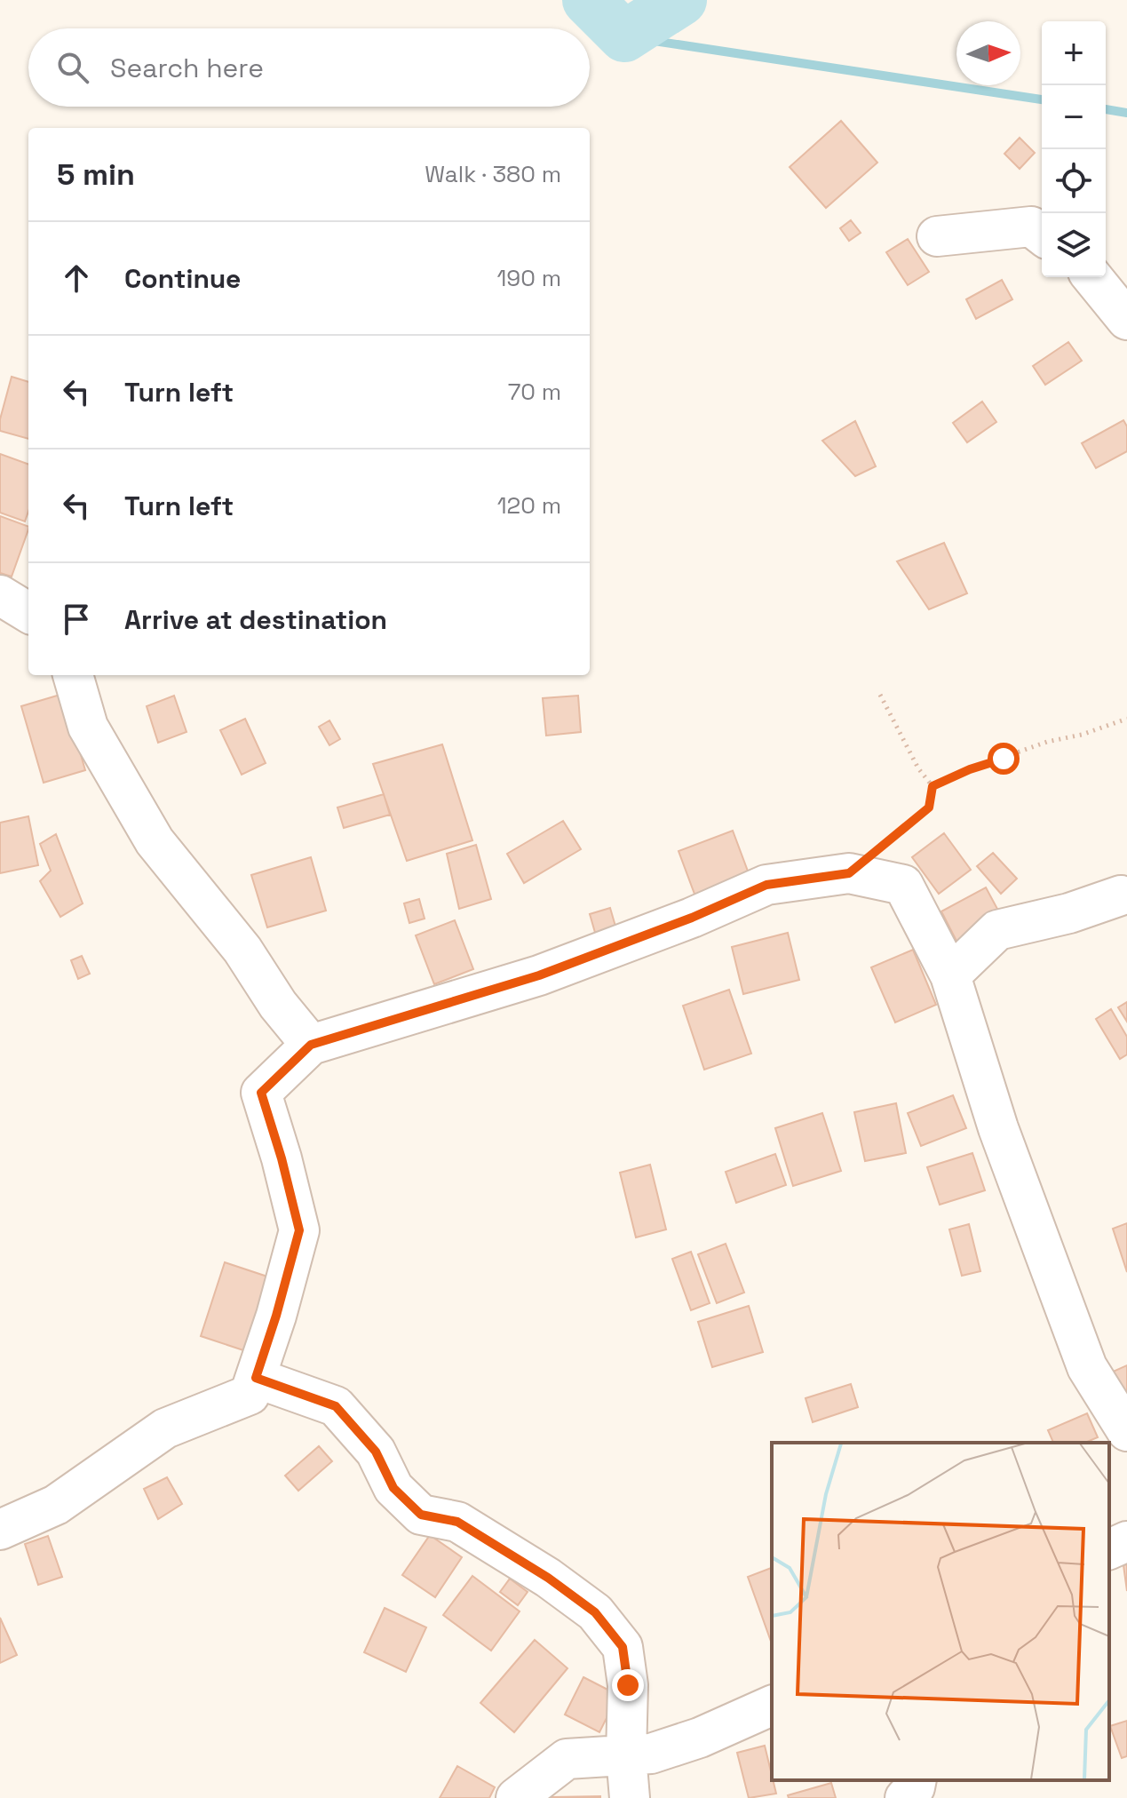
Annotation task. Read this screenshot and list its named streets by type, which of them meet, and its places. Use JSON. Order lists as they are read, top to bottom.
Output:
{
  "north": "right",
  "page": {
    "map_buttons": ["+", "−"],
    "search": "Search here",
    "heading": ["5 min", "Walk · 380 m"],
    "list": [
      ["Continue", "190 m"],
      ["Turn left", "70 m"],
      ["Turn left", "120 m"],
      "Arrive at destination"
    ]
  }
}
